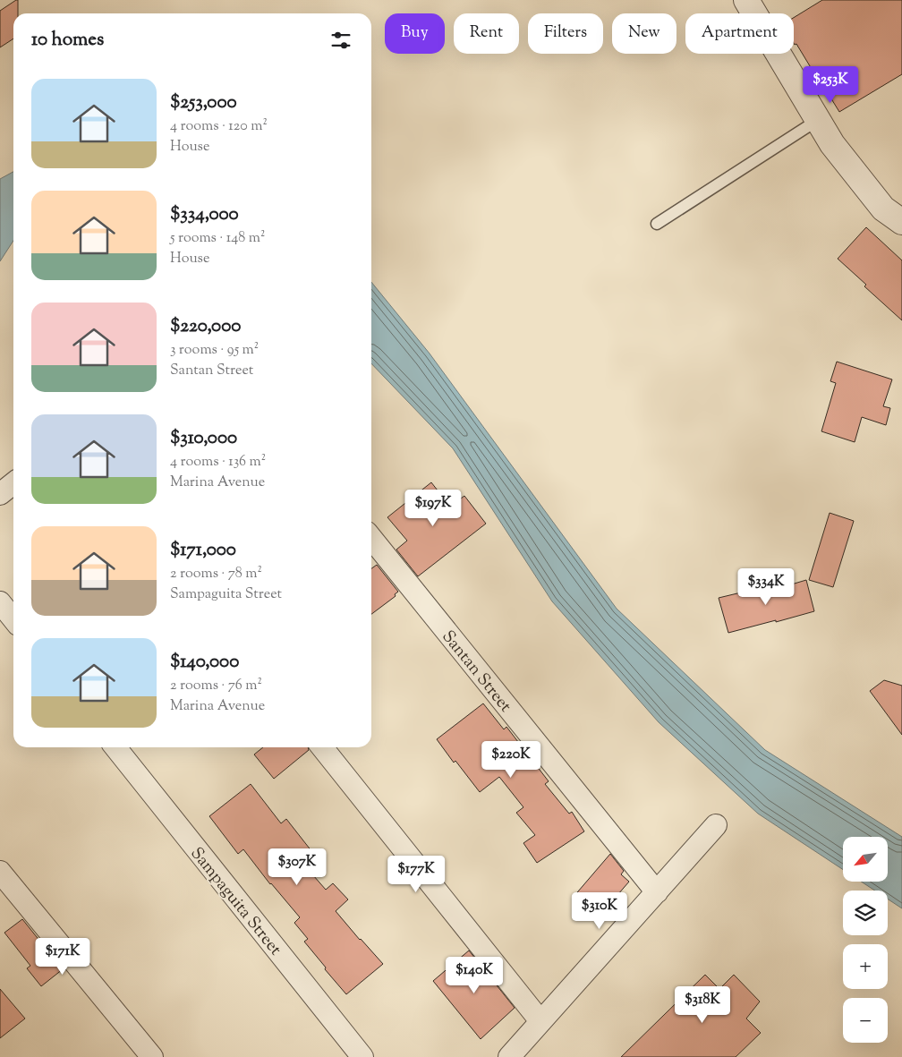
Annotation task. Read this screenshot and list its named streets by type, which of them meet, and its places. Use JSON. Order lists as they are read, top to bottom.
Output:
{
  "streets": {
    "street": ["Santan Street", "Sampaguita Street"]
  },
  "north": "bottom left",
  "page": {
    "chip": [
      "Buy",
      "Rent",
      "Filters",
      "New",
      "Apartment"
    ],
    "heading": "10 homes",
    "price": [
      "$253K",
      "$197K",
      "$334K",
      "$220K",
      "$307K",
      "$177K",
      "$310K",
      "$171K",
      "$140K",
      "$318K"
    ],
    "list": [
      {
        "name": "$253,000",
        "note": "4 rooms · 120 m² · House"
      },
      {
        "name": "$334,000",
        "note": "5 rooms · 148 m² · House"
      },
      {
        "name": "$220,000",
        "note": "3 rooms · 95 m² · Santan Street"
      },
      {
        "name": "$310,000",
        "note": "4 rooms · 136 m² · Marina Avenue"
      },
      {
        "name": "$171,000",
        "note": "2 rooms · 78 m² · Sampaguita Street"
      },
      {
        "name": "$140,000",
        "note": "2 rooms · 76 m² · Marina Avenue"
      }
    ],
    "map_buttons": ["+", "−"]
  }
}
